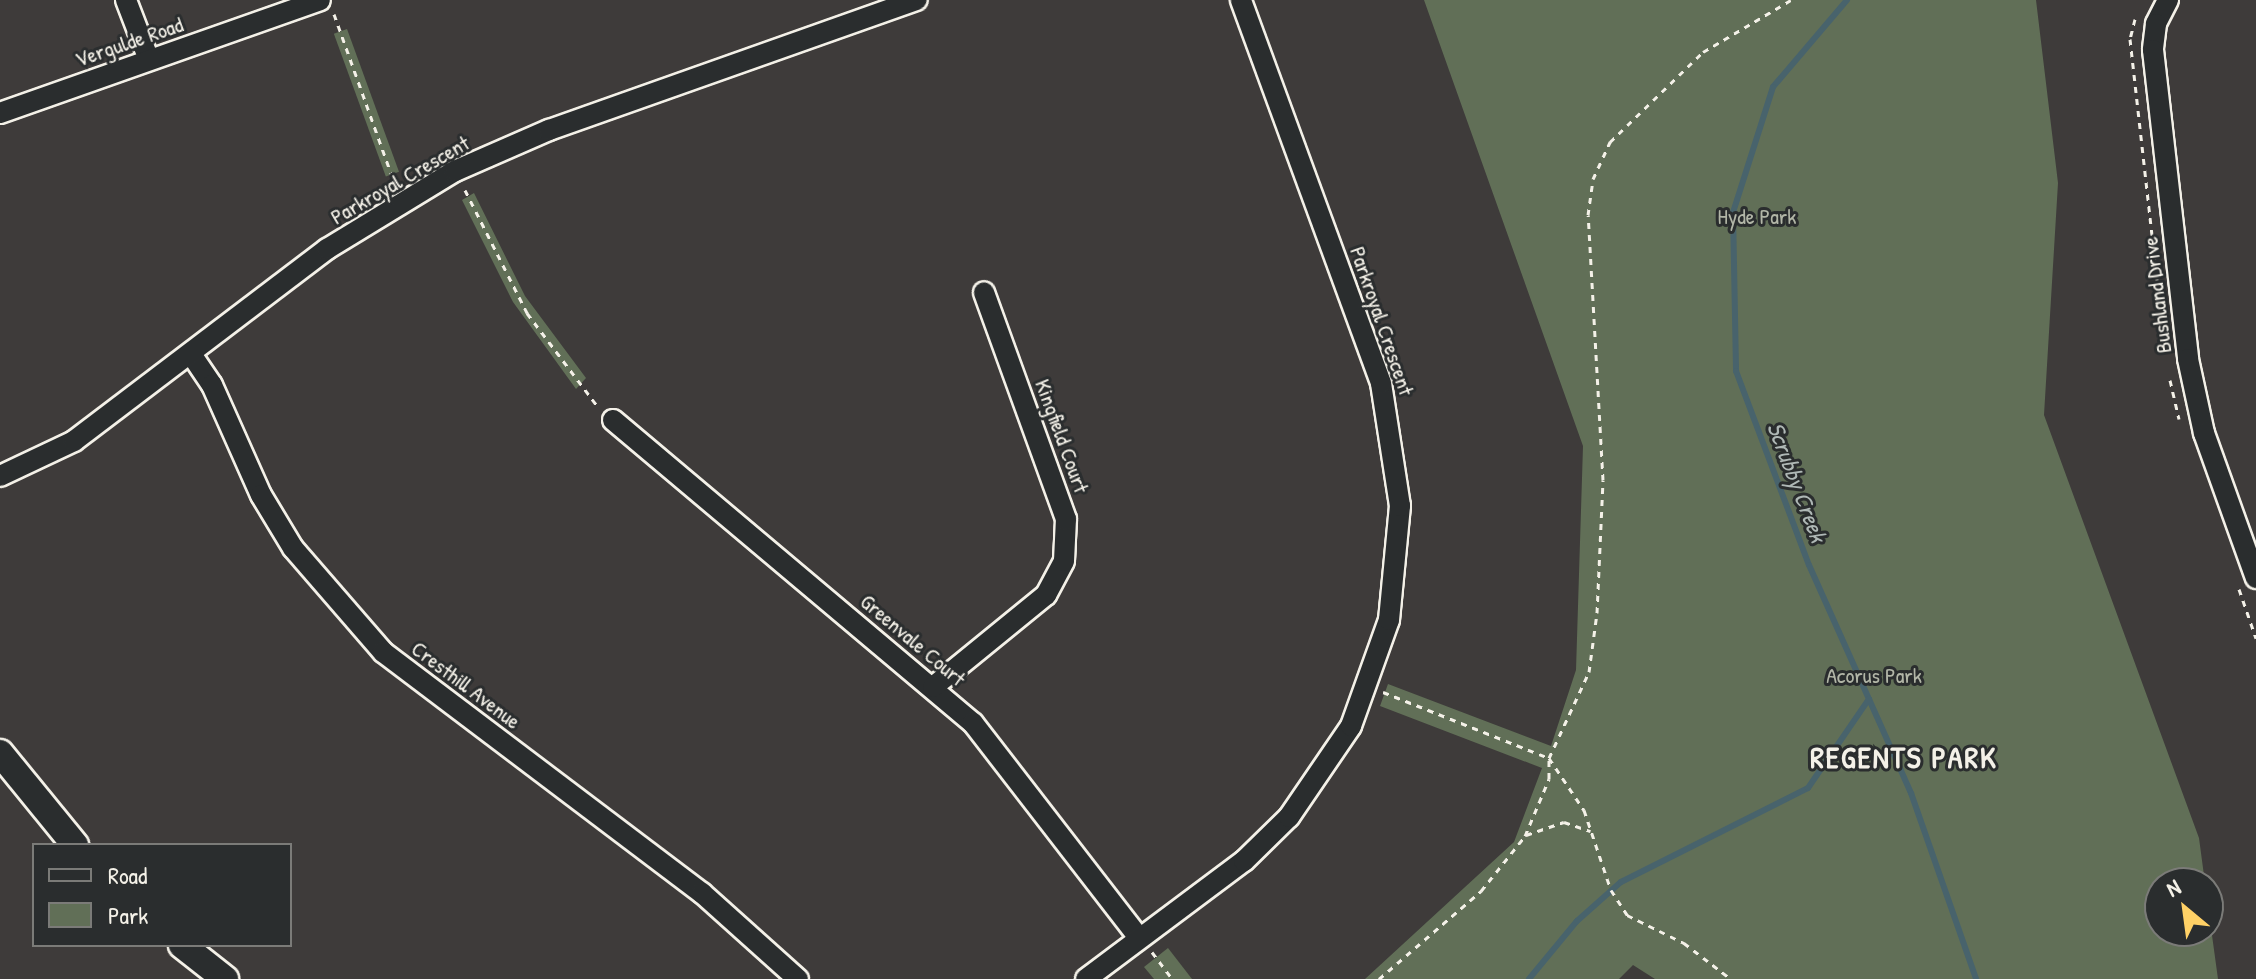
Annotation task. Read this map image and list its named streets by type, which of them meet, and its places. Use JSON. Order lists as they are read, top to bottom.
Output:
{
  "streets": {
    "street": [
      "Vergulde Road",
      "Parkroyal Crescent",
      "Bushland Drive",
      "Kingfield Court",
      "Greenvale Court",
      "Cresthill Avenue"
    ]
  },
  "crossings": [
    ["Parkroyal Crescent", "Greenvale Court"],
    ["Parkroyal Crescent", "Cresthill Avenue"],
    ["Kingfield Court", "Greenvale Court"]
  ],
  "districts": ["REGENTS PARK"],
  "water": ["Scrubby Creek"],
  "parks": ["Hyde Park", "Acorus Park"],
  "legend": ["Road", "Park"],
  "north": "top left"
}
